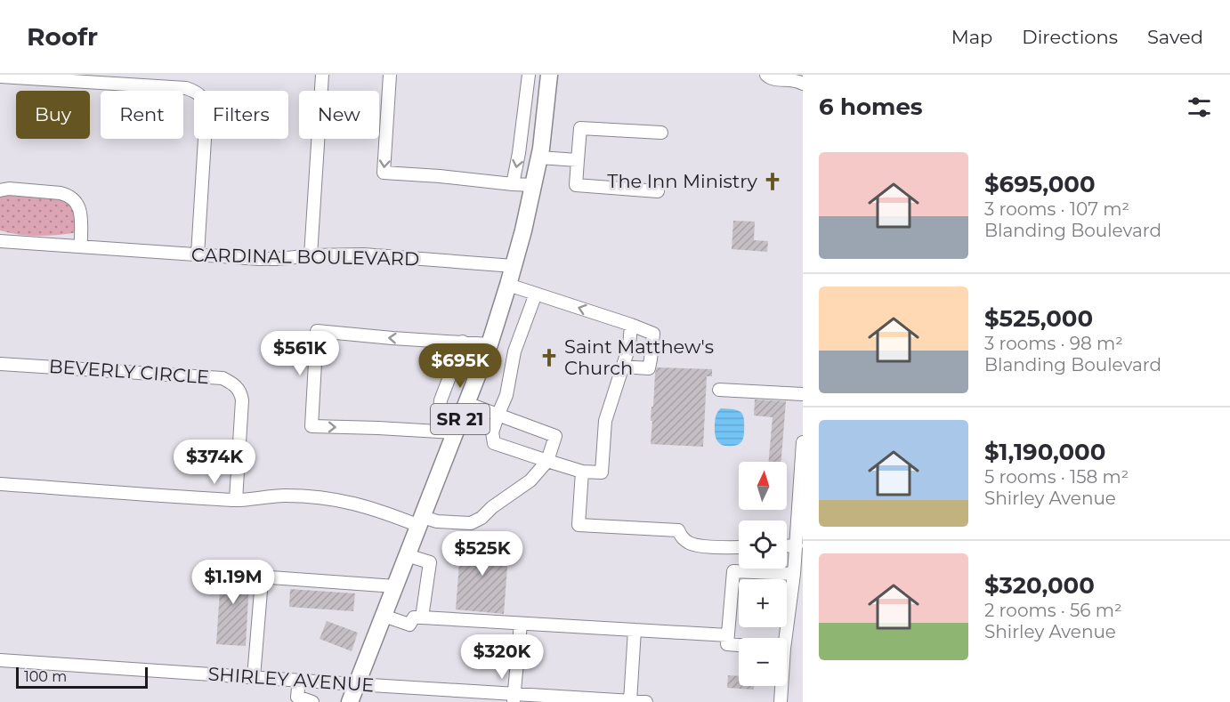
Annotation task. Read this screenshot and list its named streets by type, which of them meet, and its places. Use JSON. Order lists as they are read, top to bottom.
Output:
{
  "streets": {
    "main road": ["SR 21"],
    "street": ["CARDINAL BOULEVARD", "BEVERLY CIRCLE", "SHIRLEY AVENUE"]
  },
  "crossings": [
    ["CARDINAL BOULEVARD", "SR 21"],
    ["SR 21", "SHIRLEY AVENUE"]
  ],
  "places": {
    "church": ["The Inn Ministry", "Saint Matthew's Church"]
  },
  "scale_bar": "100 m",
  "north": "top",
  "page": {
    "header": "Roofr",
    "nav": ["Map", "Directions", "Saved"],
    "heading": "6 homes",
    "chip": [
      "Buy",
      "Rent",
      "Filters",
      "New"
    ],
    "list": [
      {
        "name": "$695,000",
        "note": "3 rooms · 107 m² · Blanding Boulevard"
      },
      {
        "name": "$525,000",
        "note": "3 rooms · 98 m² · Blanding Boulevard"
      },
      {
        "name": "$1,190,000",
        "note": "5 rooms · 158 m² · Shirley Avenue"
      },
      {
        "name": "$320,000",
        "note": "2 rooms · 56 m² · Shirley Avenue"
      }
    ],
    "price": [
      "$561K",
      "$695K",
      "$374K",
      "$525K",
      "$1.19M",
      "$320K"
    ],
    "map_buttons": ["+", "−"],
    "scale": "100 m"
  }
}
